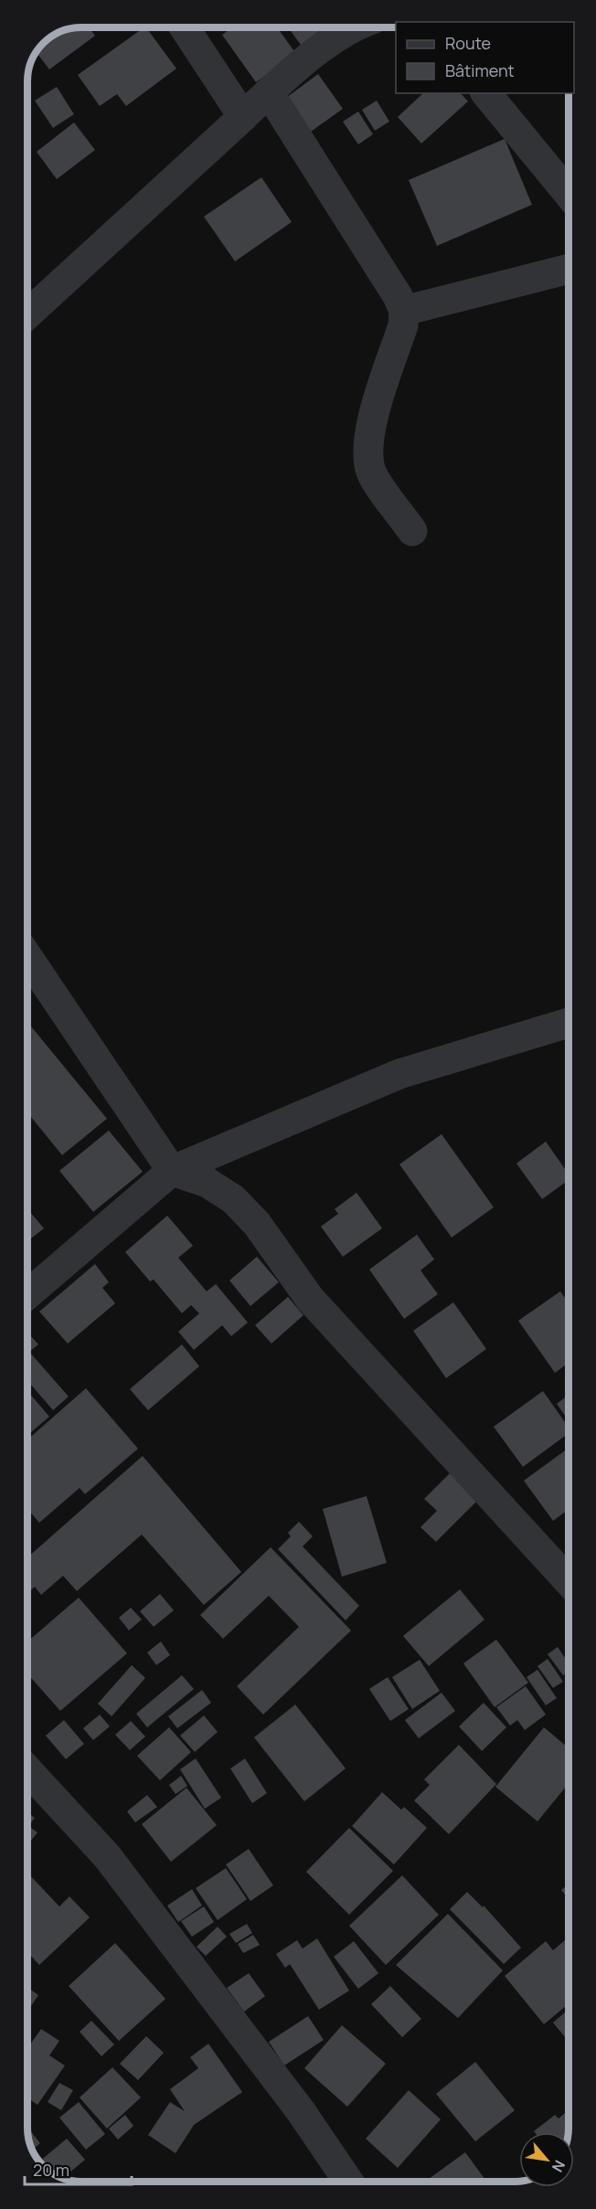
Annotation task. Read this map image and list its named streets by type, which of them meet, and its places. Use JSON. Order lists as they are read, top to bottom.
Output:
{
  "legend": ["Route", "Bâtiment"],
  "scale_bar": "20 m",
  "north": "bottom right"
}
